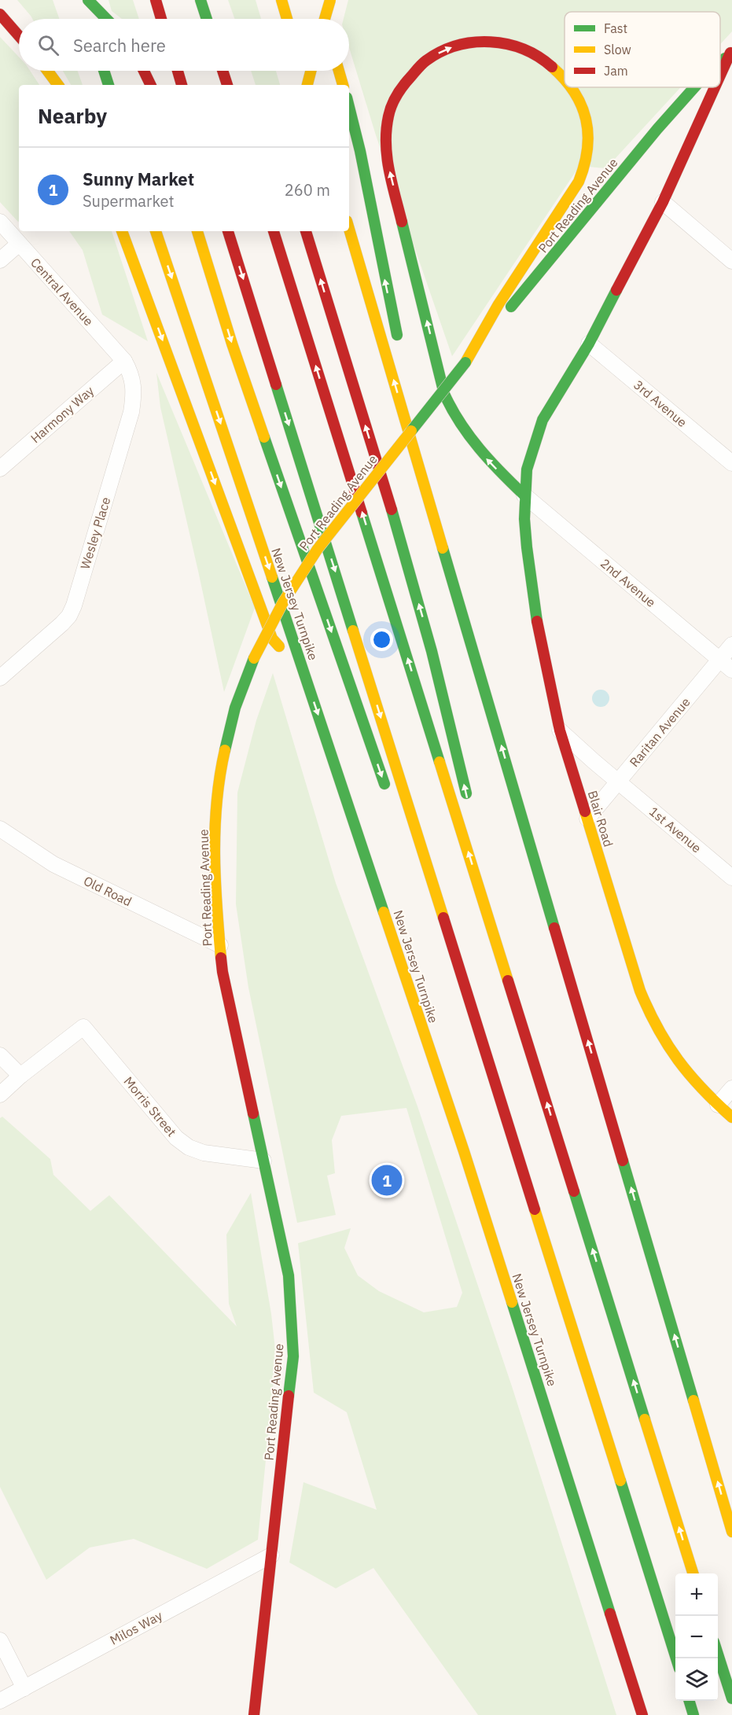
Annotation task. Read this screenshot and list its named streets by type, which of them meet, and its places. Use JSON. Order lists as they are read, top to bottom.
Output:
{
  "streets": {
    "main road": ["Port Reading Avenue", "New Jersey Turnpike", "Blair Road"],
    "street": [
      "Central Avenue",
      "3rd Avenue",
      "Harmony Way",
      "Wesley Place",
      "2nd Avenue",
      "Raritan Avenue",
      "1st Avenue",
      "Old Road",
      "Morris Street",
      "Milos Way"
    ]
  },
  "crossings": [
    ["Port Reading Avenue", "3rd Avenue"],
    ["Port Reading Avenue", "2nd Avenue"],
    ["Port Reading Avenue", "Blair Road"],
    ["Port Reading Avenue", "Old Road"],
    ["Port Reading Avenue", "Morris Street"],
    ["Port Reading Avenue", "Milos Way"],
    ["Central Avenue", "Harmony Way"],
    ["Central Avenue", "Wesley Place"],
    ["Harmony Way", "Wesley Place"],
    ["2nd Avenue", "Raritan Avenue"],
    ["2nd Avenue", "Blair Road"],
    ["Raritan Avenue", "Blair Road"],
    ["Raritan Avenue", "1st Avenue"],
    ["Blair Road", "1st Avenue"]
  ],
  "legend": ["Fast", "Slow", "Jam"],
  "page": {
    "search": "Search here",
    "heading": "Nearby",
    "list": [
      {
        "mark": "1",
        "name": "Sunny Market",
        "note": "Supermarket",
        "value": "260 m"
      }
    ],
    "pins": "1",
    "map_buttons": ["+", "−"]
  }
}
